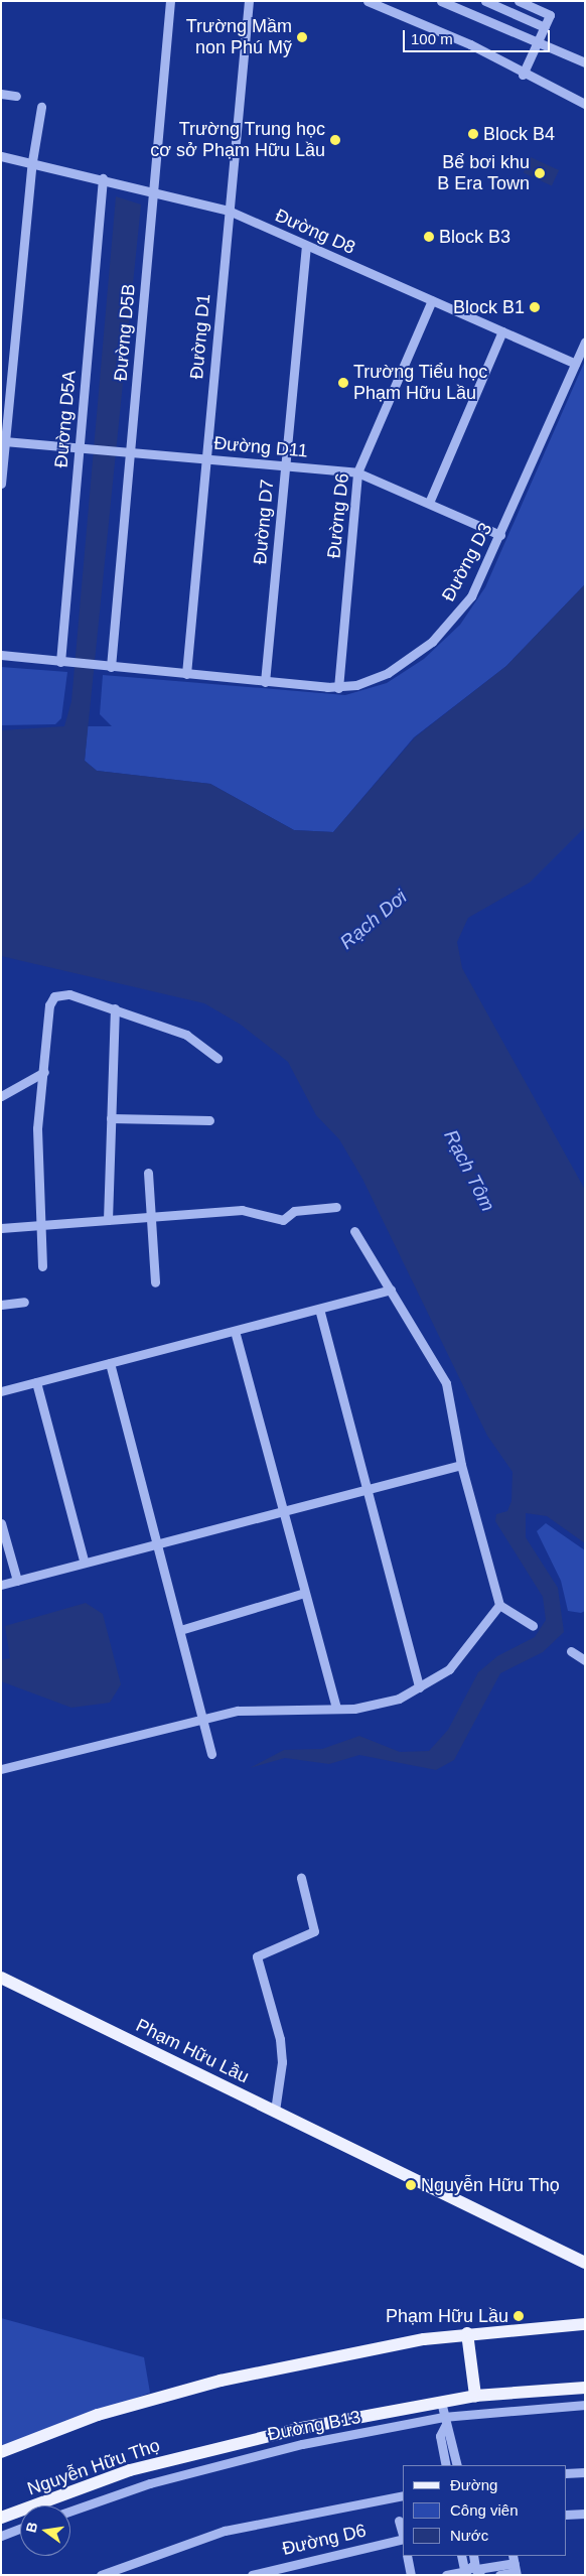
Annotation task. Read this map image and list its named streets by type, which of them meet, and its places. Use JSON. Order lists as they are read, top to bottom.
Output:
{
  "streets": {
    "main road": ["Phạm Hữu Lầu", "Nguyễn Hữu Thọ"],
    "street": [
      "Đường D8",
      "Đường D5B",
      "Đường D1",
      "Đường D5A",
      "Đường D11",
      "Đường D6",
      "Đường D7",
      "Đường D3",
      "Đường B13"
    ]
  },
  "crossings": [
    ["Đường D8", "Đường D5B"],
    ["Đường D8", "Đường D1"],
    ["Đường D8", "Đường D5A"],
    ["Đường D8", "Đường D6"],
    ["Đường D8", "Đường D7"],
    ["Đường D8", "Đường D3"],
    ["Đường D5B", "Đường D11"],
    ["Đường D5B", "Đường D3"],
    ["Đường D1", "Đường D11"],
    ["Đường D1", "Đường D3"],
    ["Đường D5A", "Đường D11"],
    ["Đường D5A", "Đường D3"],
    ["Đường D11", "Đường D6"],
    ["Đường D11", "Đường D7"],
    ["Đường D11", "Đường D3"],
    ["Đường D6", "Đường D3"],
    ["Đường D7", "Đường D3"]
  ],
  "water": ["Rạch Dơi", "Rạch Tôm"],
  "places": [
    "Trường Mầm non Phú Mỹ",
    "Block B4",
    "Trường Trung học cơ sở Phạm Hữu Lầu",
    "Bể bơi khu B Era Town",
    "Block B3",
    "Block B1",
    "Trường Tiểu học Phạm Hữu Lầu",
    "Nguyễn Hữu Thọ",
    "Phạm Hữu Lầu"
  ],
  "legend": ["Đường", "Công viên", "Nước"],
  "scale_bar": "100 m",
  "north": "left"
}
